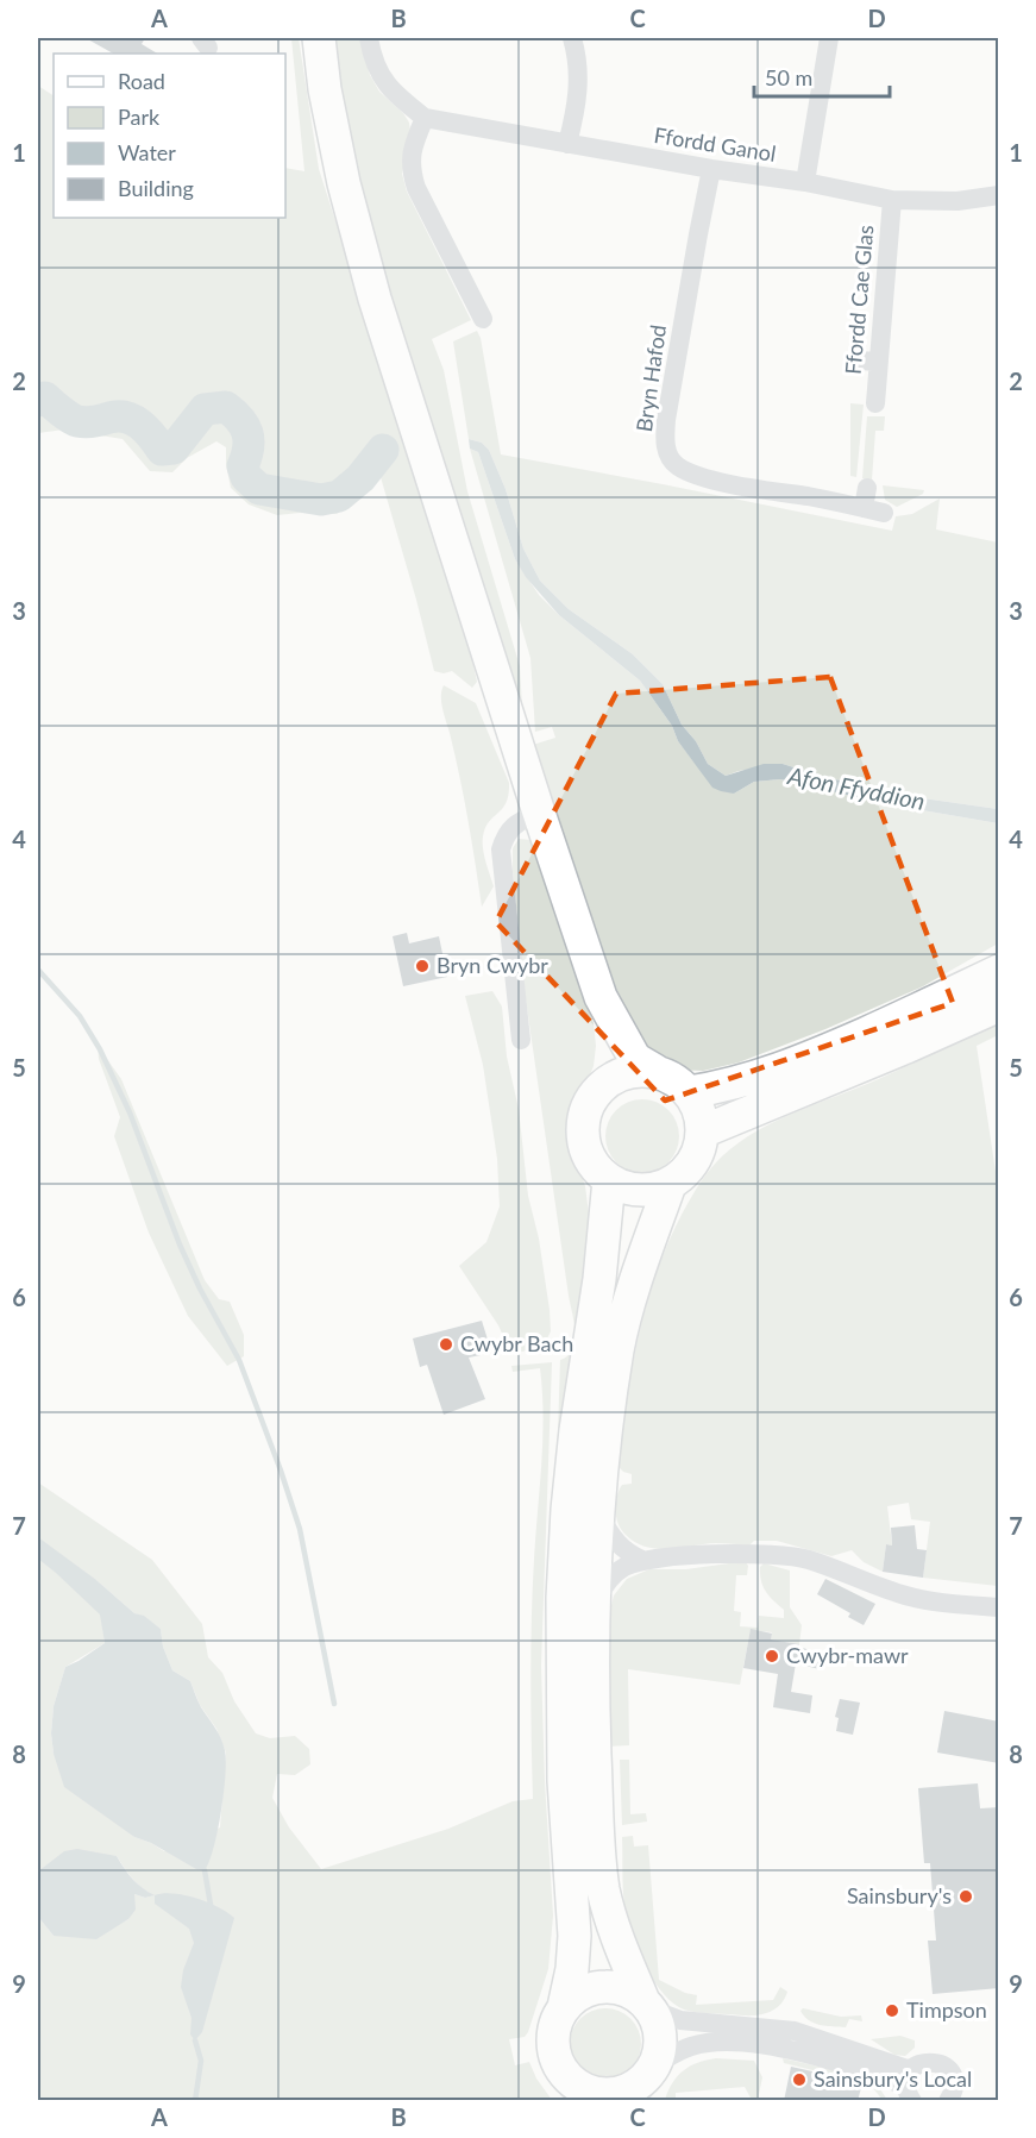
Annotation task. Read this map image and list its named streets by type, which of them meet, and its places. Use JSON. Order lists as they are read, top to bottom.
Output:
{
  "streets": {
    "street": ["Ffordd Ganol", "Ffordd Cae Glas", "Bryn Hafod"]
  },
  "crossings": [
    ["Ffordd Ganol", "Ffordd Cae Glas"],
    ["Ffordd Ganol", "Bryn Hafod"]
  ],
  "water": ["Afon Ffyddion"],
  "places": [
    "Bryn Cwybr",
    "Cwybr Bach",
    "Cwybr-mawr",
    "Sainsbury's",
    "Timpson",
    "Sainsbury's Local"
  ],
  "legend": [
    "Road",
    "Park",
    "Water",
    "Building"
  ],
  "scale_bar": "50 m",
  "grid": {
    "columns": [
      "A",
      "B",
      "C",
      "D"
    ],
    "rows": [
      "1",
      "2",
      "3",
      "4",
      "5",
      "6",
      "7",
      "8",
      "9"
    ]
  }
}
